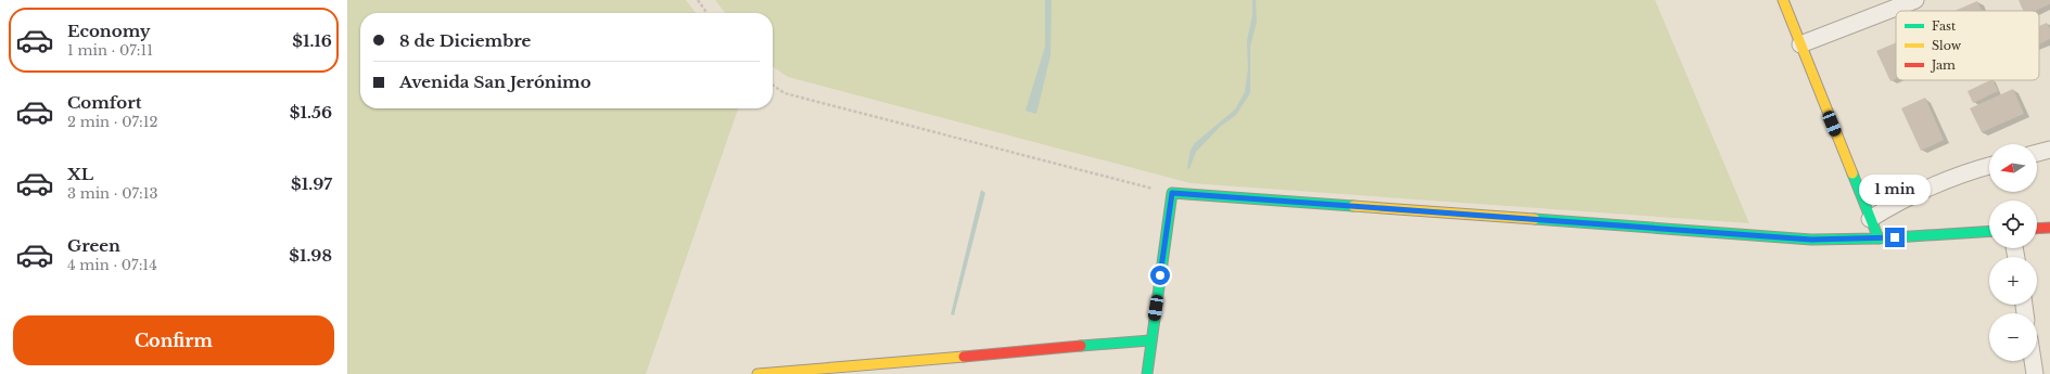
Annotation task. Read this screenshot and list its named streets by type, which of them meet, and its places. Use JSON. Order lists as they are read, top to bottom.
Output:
{
  "legend": ["Fast", "Slow", "Jam"],
  "north": "left",
  "page": {
    "list": [
      {
        "name": "Economy",
        "note": "1 min · 07:11",
        "value": "$1.16"
      },
      {
        "name": "Comfort",
        "note": "2 min · 07:12",
        "value": "$1.56"
      },
      {
        "name": "XL",
        "note": "3 min · 07:13",
        "value": "$1.97"
      },
      {
        "name": "Green",
        "note": "4 min · 07:14",
        "value": "$1.98"
      }
    ],
    "banner": ["8 de Diciembre", "Avenida San Jerónimo"],
    "map_buttons": ["+", "−"],
    "bubble": "1 min",
    "buttons": "Confirm"
  }
}
